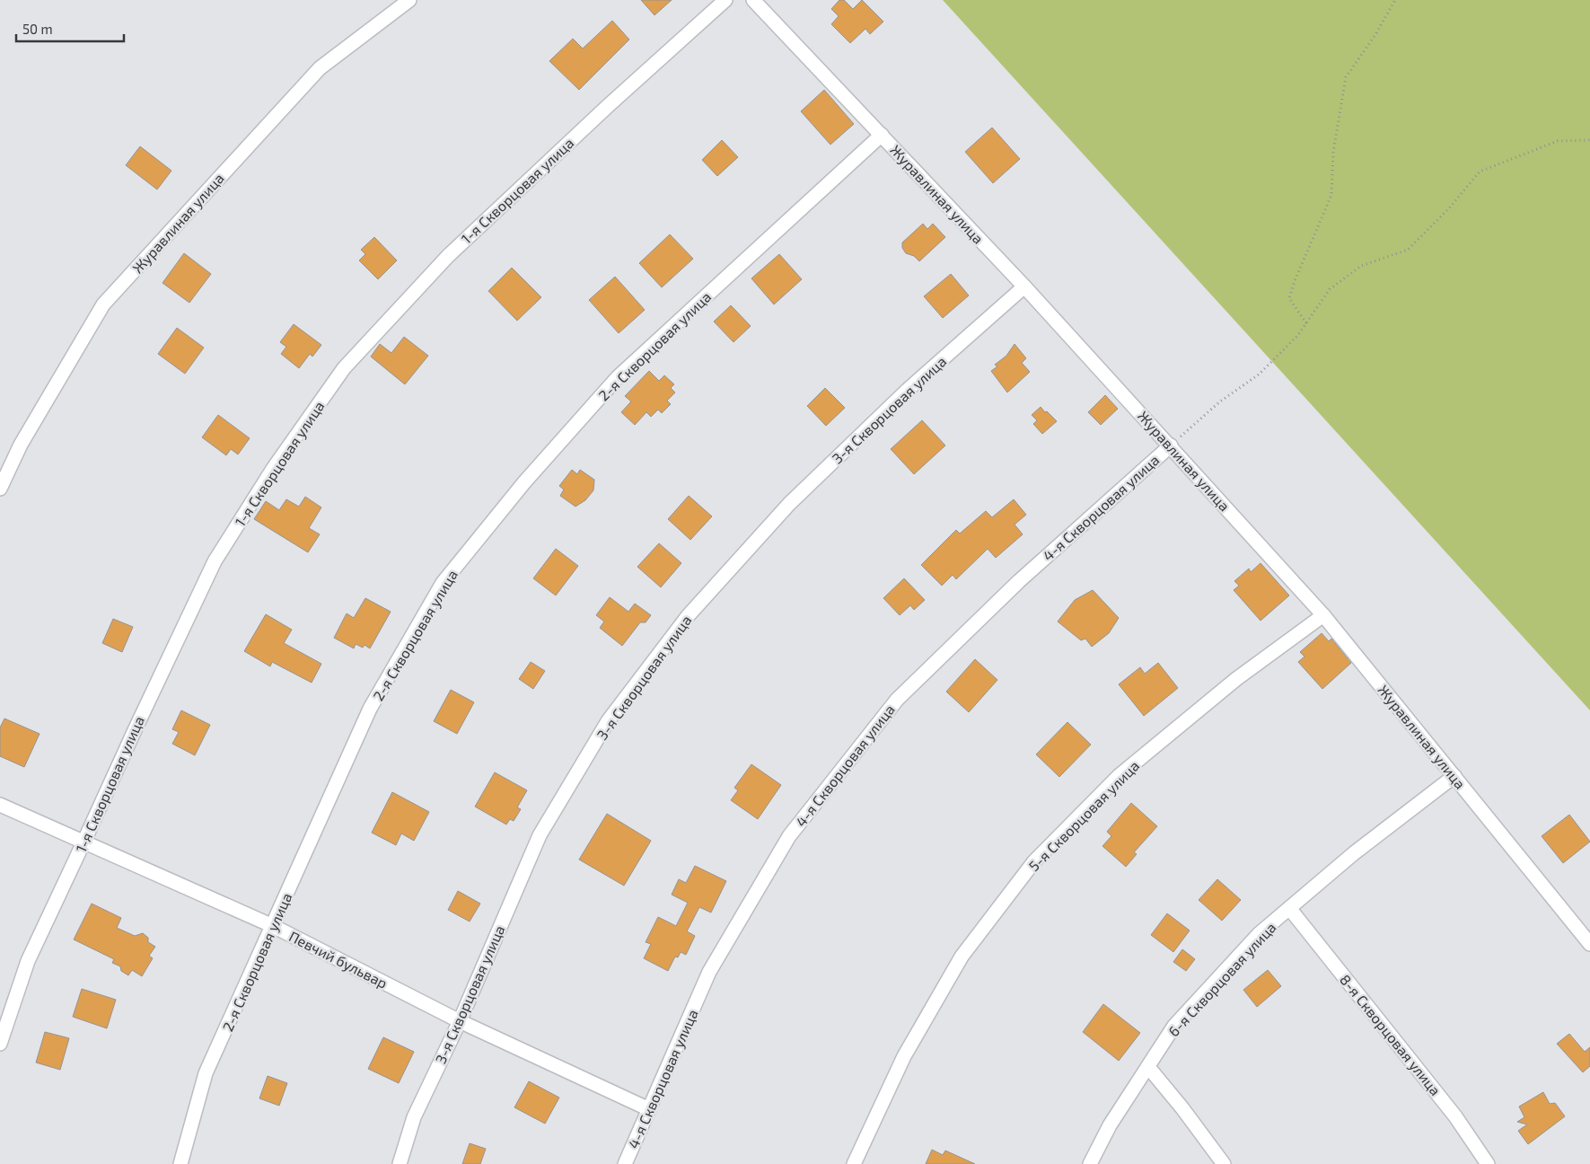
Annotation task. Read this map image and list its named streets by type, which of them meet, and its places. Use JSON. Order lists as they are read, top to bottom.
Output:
{
  "streets": {
    "street": [
      "1-я Скворцовая улица",
      "Журавлиная улица",
      "2-я Скворцовая улица",
      "3-я Скворцовая улица",
      "4-я Скворцовая улица",
      "5-я Скворцовая улица",
      "Певчий бульвар",
      "6-я Скворцовая улица",
      "8-я Скворцовая улица"
    ]
  },
  "crossings": [
    ["1-я Скворцовая улица", "Певчий бульвар"],
    ["Журавлиная улица", "2-я Скворцовая улица"],
    ["Журавлиная улица", "3-я Скворцовая улица"],
    ["Журавлиная улица", "4-я Скворцовая улица"],
    ["Журавлиная улица", "5-я Скворцовая улица"],
    ["Журавлиная улица", "6-я Скворцовая улица"],
    ["2-я Скворцовая улица", "Певчий бульвар"],
    ["3-я Скворцовая улица", "Певчий бульвар"],
    ["4-я Скворцовая улица", "Певчий бульвар"],
    ["6-я Скворцовая улица", "8-я Скворцовая улица"]
  ],
  "scale_bar": "50 m"
}
